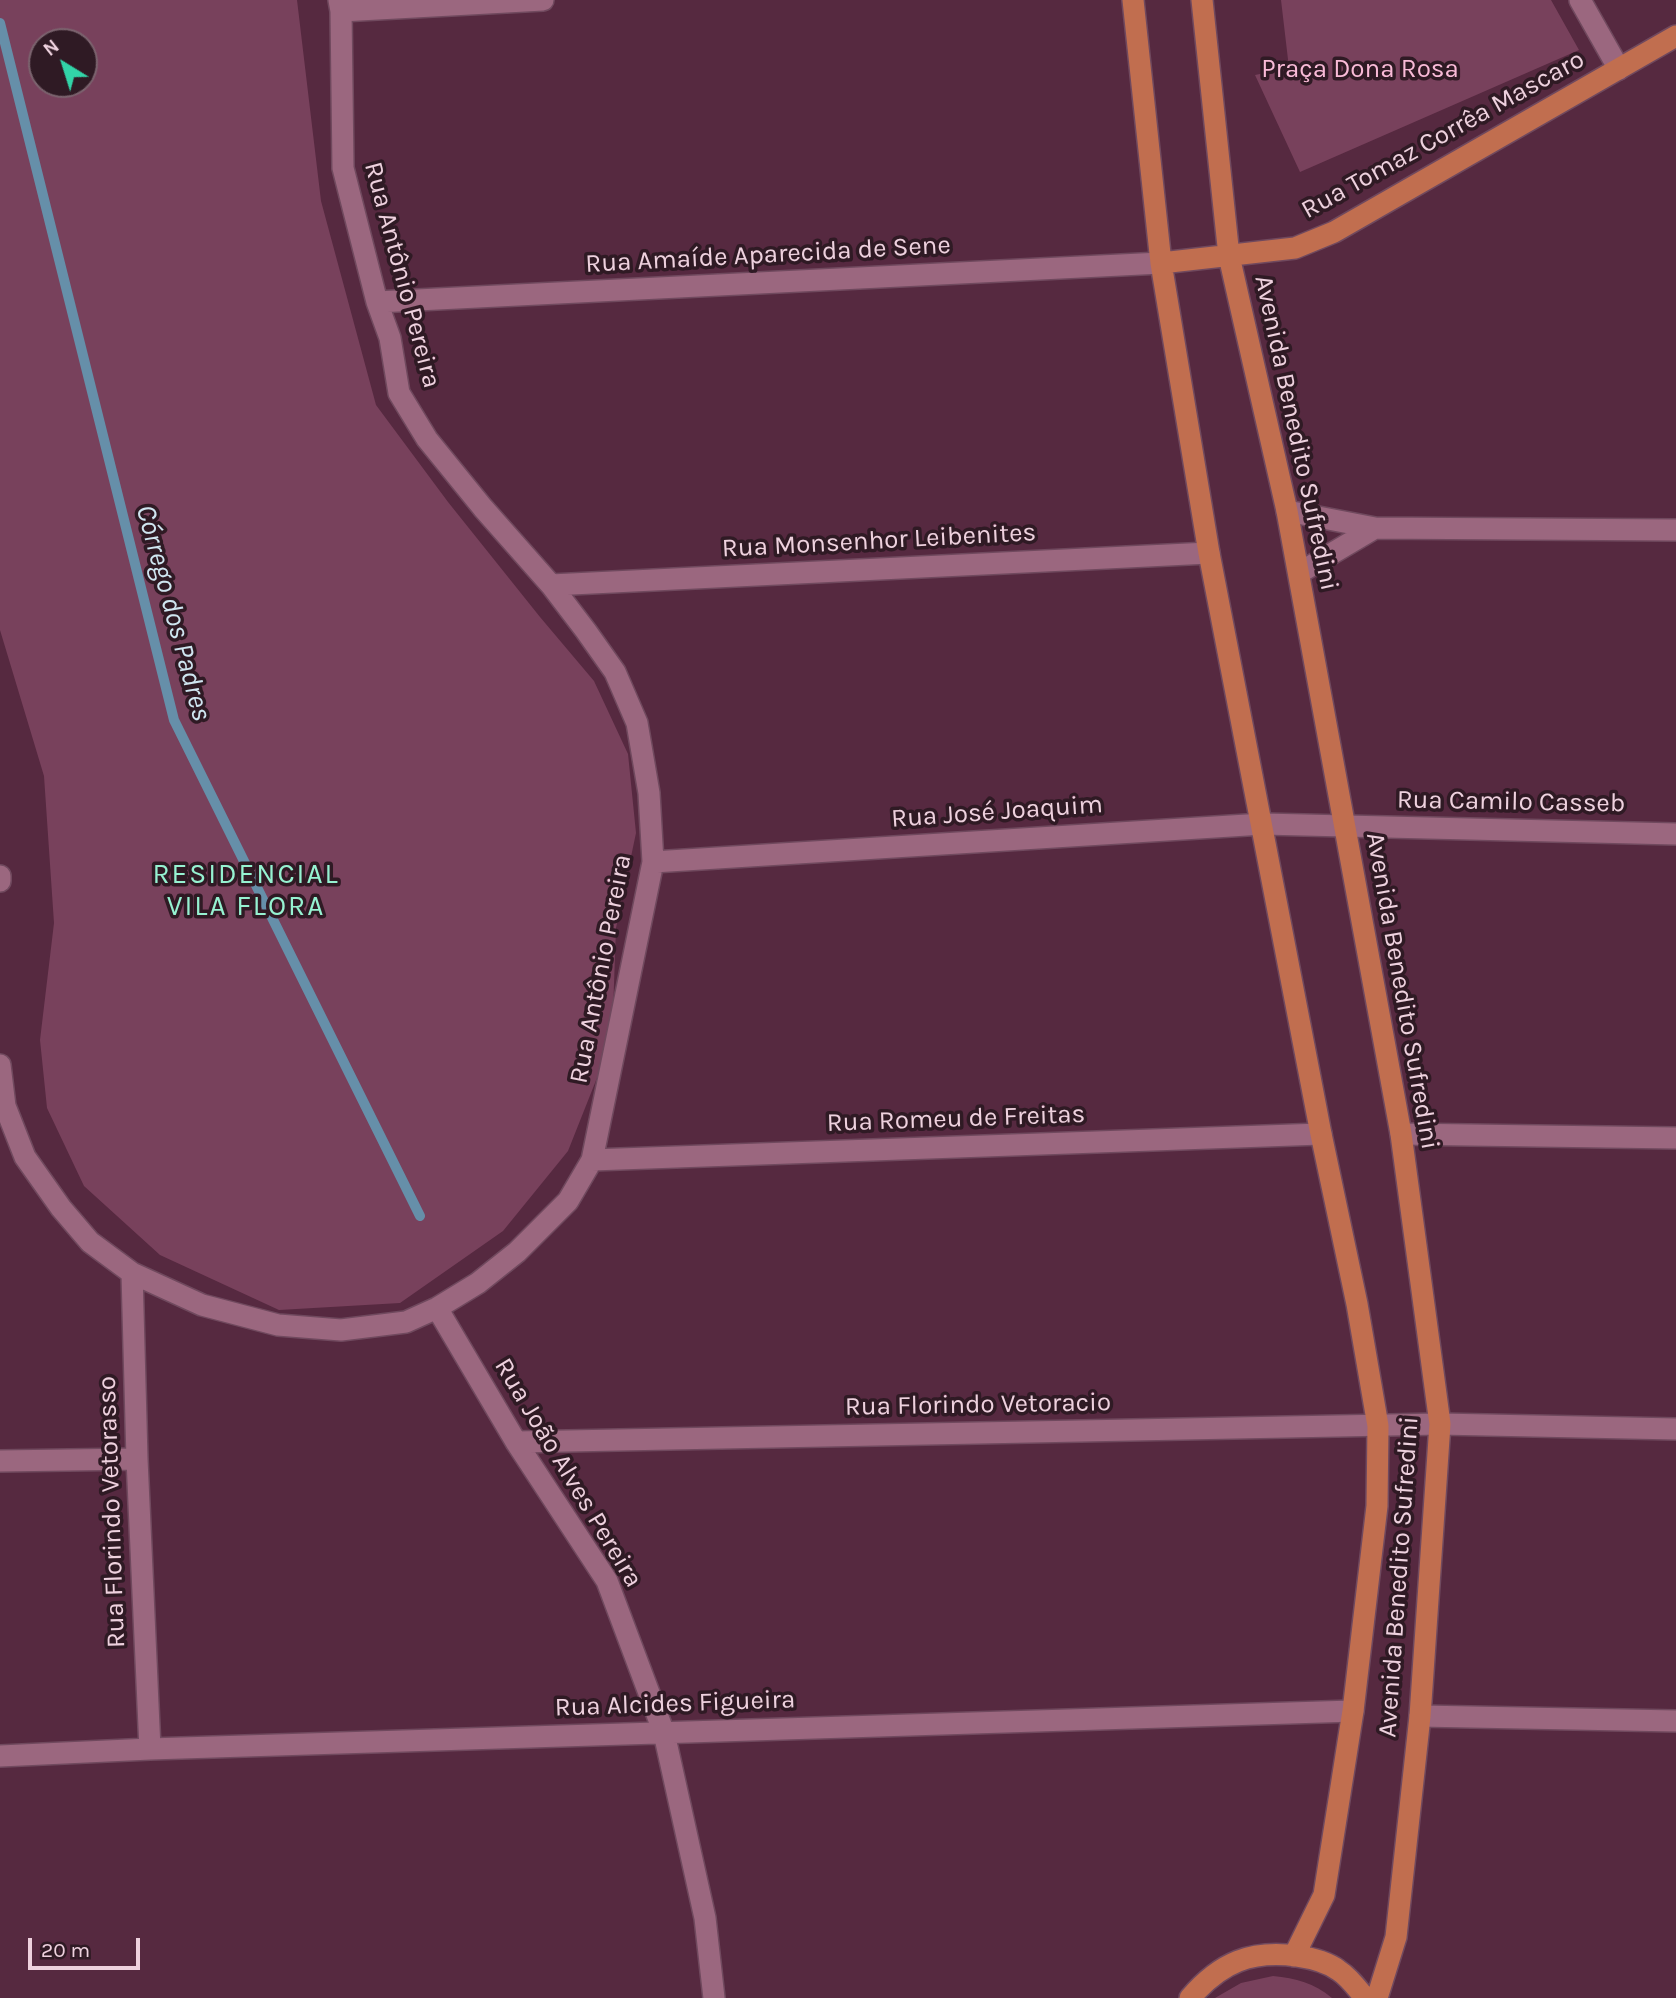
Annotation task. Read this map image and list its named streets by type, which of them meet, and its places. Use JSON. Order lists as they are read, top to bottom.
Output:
{
  "streets": {
    "main road": ["Rua Tomaz Corrêa Mascaro", "Avenida Benedito Sufredini"],
    "street": [
      "Rua Amaíde Aparecida de Sene",
      "Rua Antônio Pereira",
      "Rua Monsenhor Leibenites",
      "Rua Camilo Casseb",
      "Rua José Joaquim",
      "Rua Romeu de Freitas",
      "Rua Florindo Vetoracio",
      "Rua João Alves Pereira",
      "Rua Florindo Vetorasso",
      "Rua Alcides Figueira"
    ]
  },
  "crossings": [
    ["Rua Tomaz Corrêa Mascaro", "Rua Amaíde Aparecida de Sene"],
    ["Rua Tomaz Corrêa Mascaro", "Avenida Benedito Sufredini"],
    ["Rua Amaíde Aparecida de Sene", "Rua Antônio Pereira"],
    ["Rua Amaíde Aparecida de Sene", "Avenida Benedito Sufredini"],
    ["Rua Antônio Pereira", "Rua Monsenhor Leibenites"],
    ["Rua Antônio Pereira", "Rua José Joaquim"],
    ["Rua Antônio Pereira", "Rua Romeu de Freitas"],
    ["Rua Antônio Pereira", "Rua João Alves Pereira"],
    ["Rua Antônio Pereira", "Rua Florindo Vetorasso"],
    ["Avenida Benedito Sufredini", "Rua Monsenhor Leibenites"],
    ["Avenida Benedito Sufredini", "Rua Camilo Casseb"],
    ["Avenida Benedito Sufredini", "Rua José Joaquim"],
    ["Avenida Benedito Sufredini", "Rua Romeu de Freitas"],
    ["Avenida Benedito Sufredini", "Rua Florindo Vetoracio"],
    ["Avenida Benedito Sufredini", "Rua Alcides Figueira"],
    ["Rua Camilo Casseb", "Rua José Joaquim"],
    ["Rua Florindo Vetoracio", "Rua João Alves Pereira"],
    ["Rua João Alves Pereira", "Rua Alcides Figueira"],
    ["Rua Florindo Vetorasso", "Rua Alcides Figueira"]
  ],
  "districts": ["RESIDENCIAL VILA FLORA"],
  "water": ["Córrego dos Padres"],
  "parks": ["Praça Dona Rosa"],
  "scale_bar": "20 m",
  "north": "top left"
}
